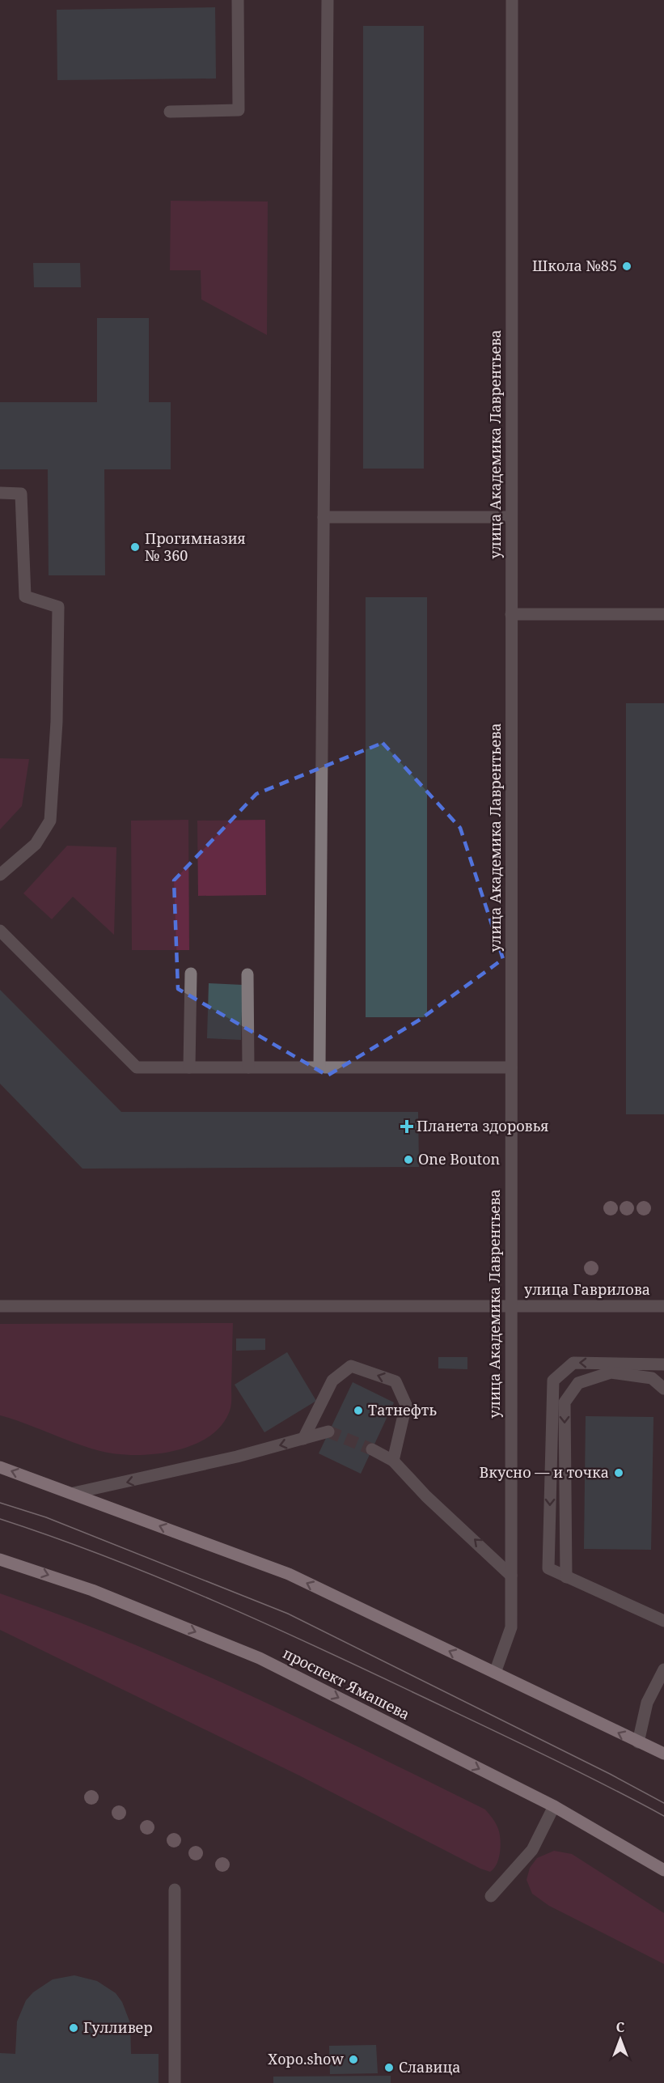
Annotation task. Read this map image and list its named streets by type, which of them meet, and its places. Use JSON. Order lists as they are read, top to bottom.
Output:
{
  "streets": {
    "main road": ["проспект Ямашева"],
    "street": ["улица Академика Лаврентьева", "улица Гаврилова"]
  },
  "crossings": [
    ["улица Академика Лаврентьева", "улица Гаврилова"]
  ],
  "places": {
    "other": [
      "Школа №85",
      "Прогимназия № 360",
      "One Bouton",
      "Татнефть",
      "Вкусно — и точка",
      "Гулливер",
      "Xopo.show",
      "Славица"
    ],
    "health": ["Планета здоровья"]
  },
  "north": "top"
}
